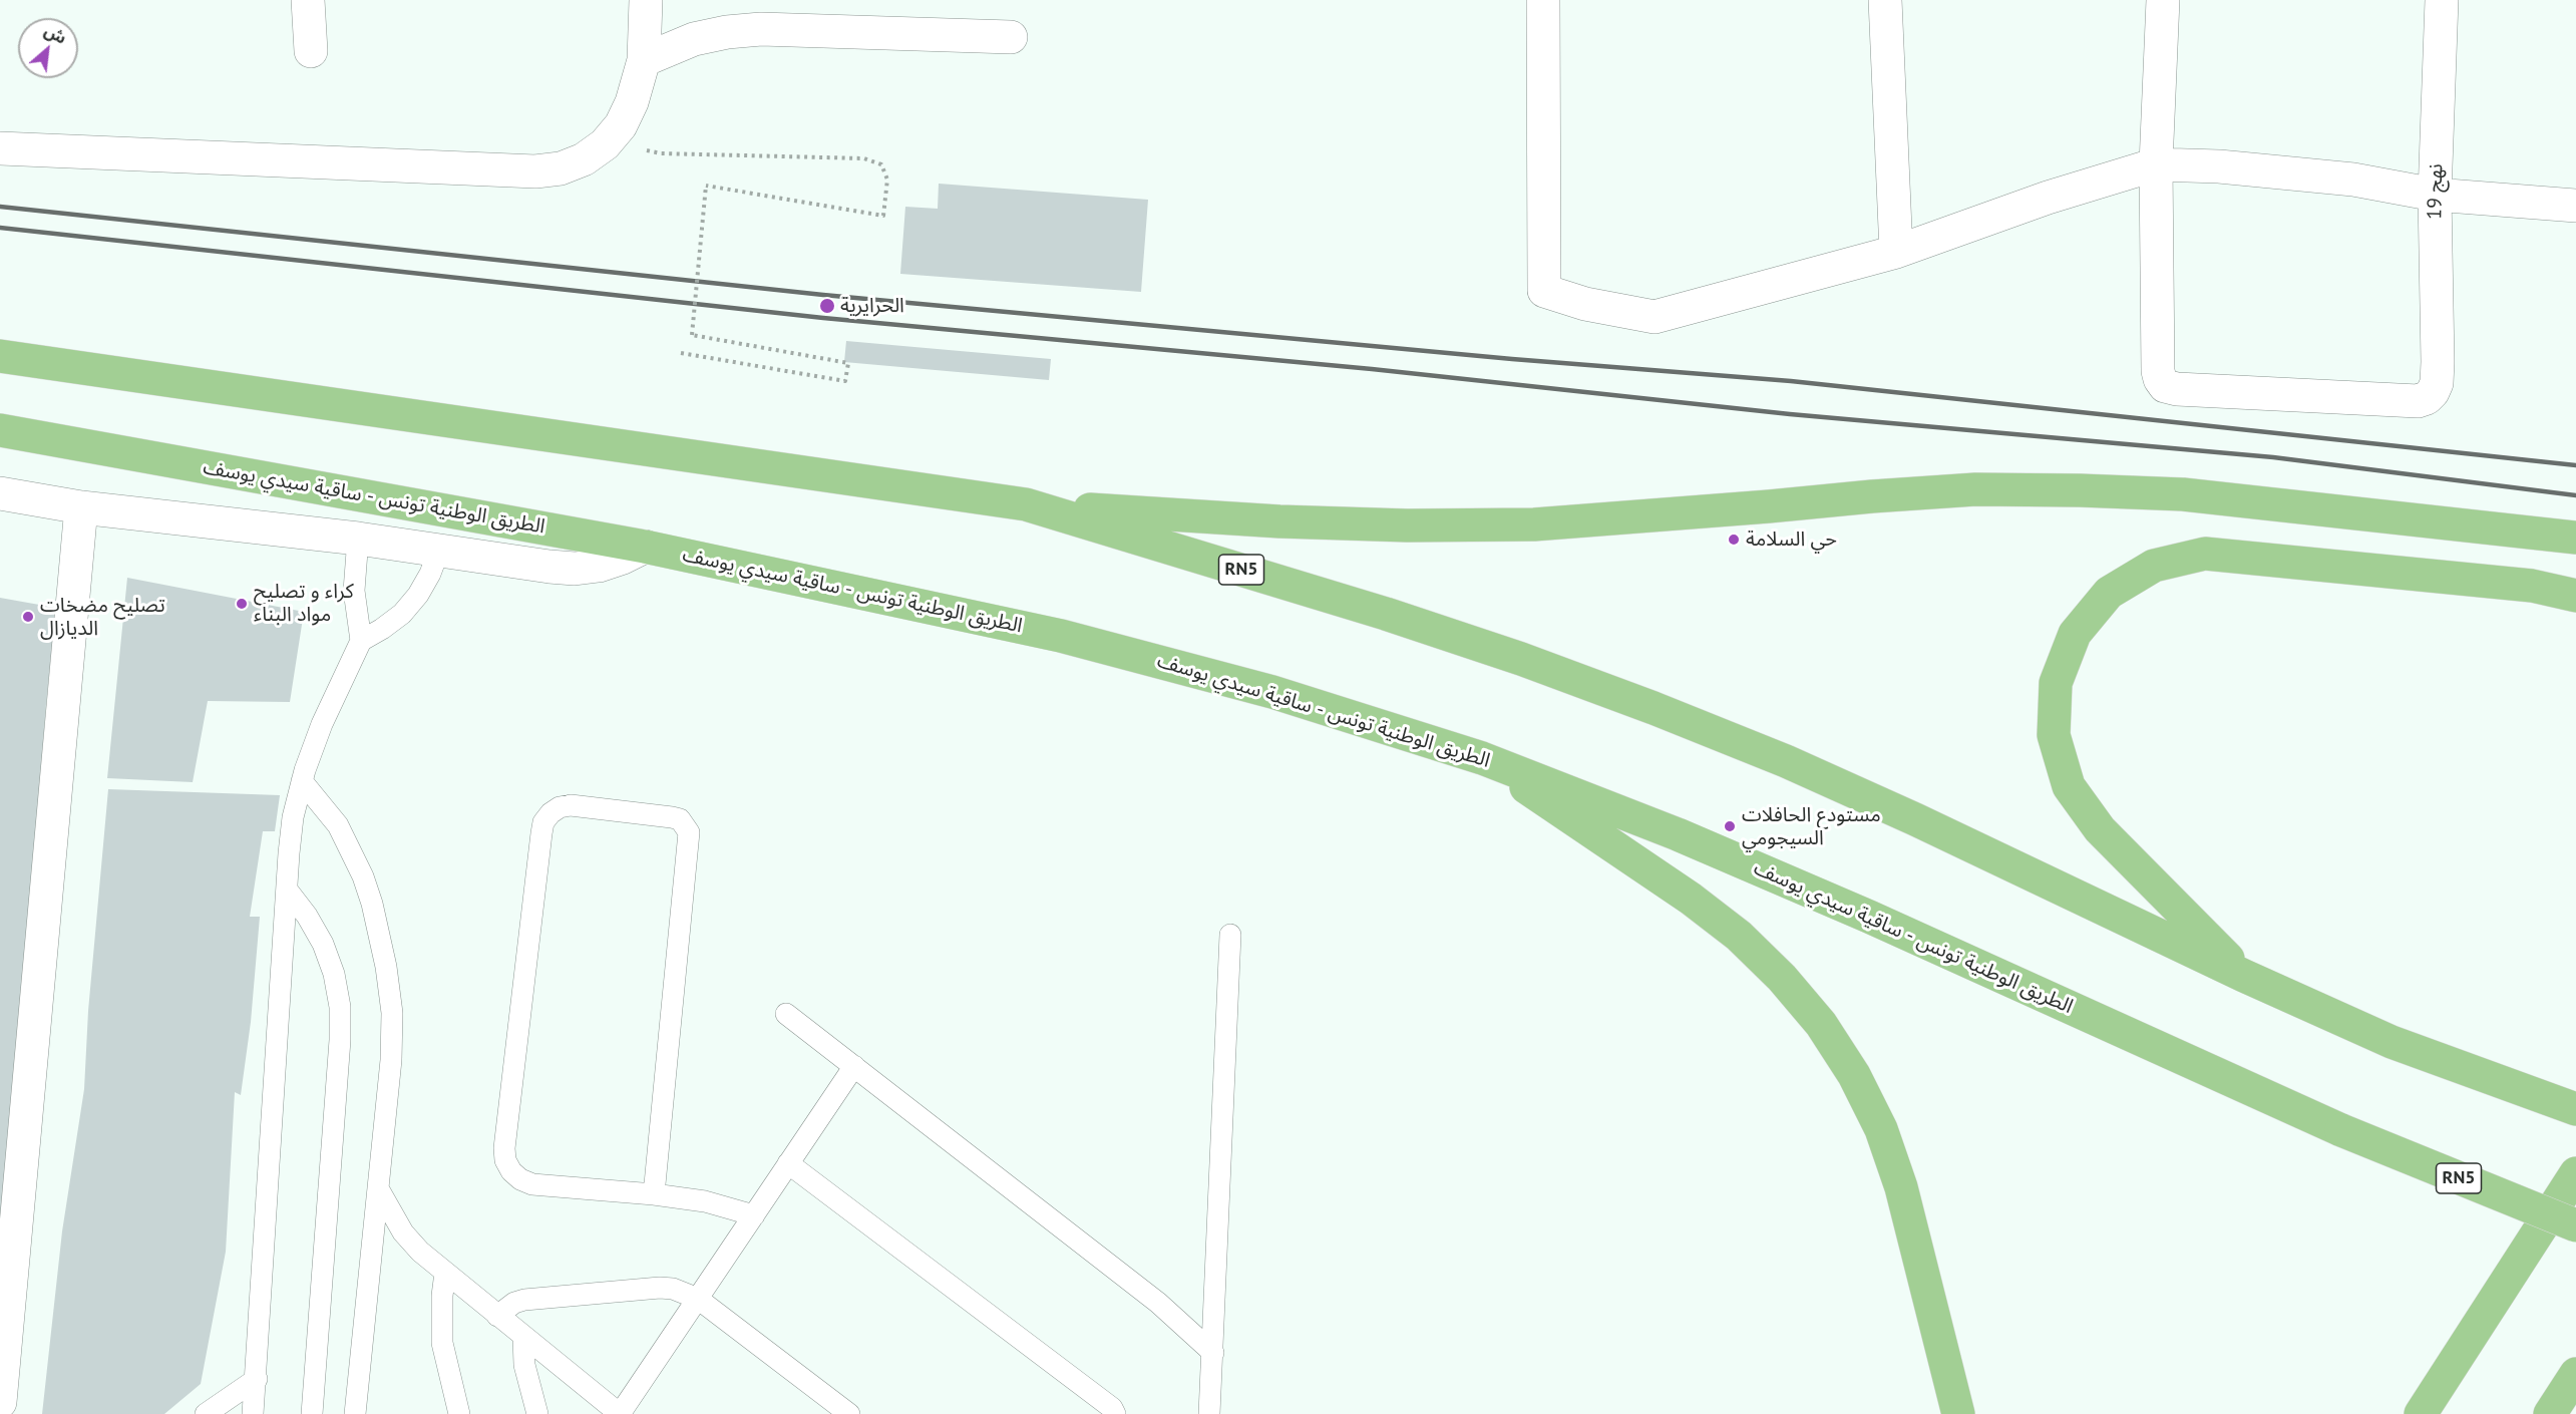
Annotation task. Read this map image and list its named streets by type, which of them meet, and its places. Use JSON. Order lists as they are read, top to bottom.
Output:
{
  "streets": {
    "highway": ["الطريق الوطنية تونس - ساقية سيدي يوسف", "RN5"],
    "street": ["نهج 19"]
  },
  "places": [
    "الحرايرية",
    "حي السلامة",
    "كراء و تصليح مواد البناء",
    "تصليح مضخات الديازال",
    "مستودع الحافلات السيجومي"
  ],
  "north": "top right"
}
